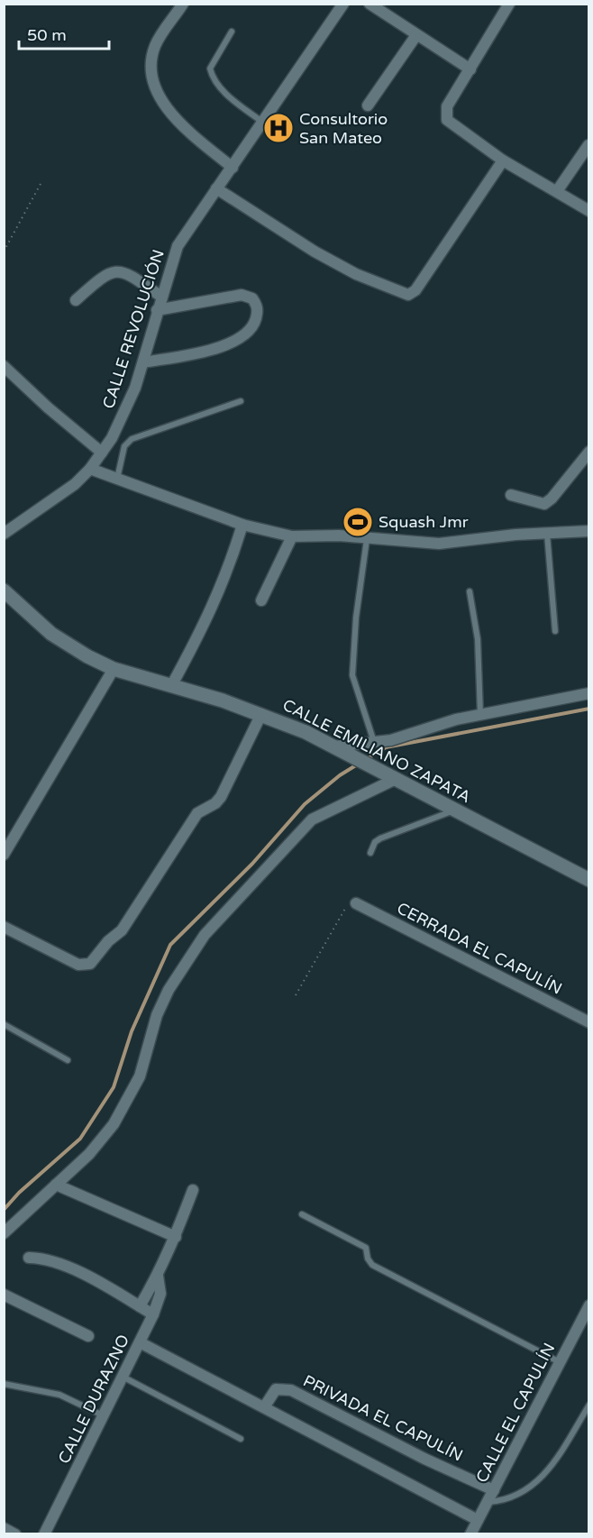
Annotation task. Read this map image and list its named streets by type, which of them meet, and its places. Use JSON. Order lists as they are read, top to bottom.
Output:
{
  "streets": {
    "street": [
      "CALLE REVOLUCIÓN",
      "CALLE EMILIANO ZAPATA",
      "CERRADA EL CAPULÍN",
      "CALLE DURAZNO",
      "CALLE EL CAPULÍN",
      "PRIVADA EL CAPULÍN"
    ]
  },
  "crossings": [
    ["CALLE EL CAPULÍN", "PRIVADA EL CAPULÍN"]
  ],
  "places": {
    "hospital": ["Consultorio San Mateo"],
    "sports": ["Squash Jmr"]
  },
  "scale_bar": "50 m"
}
